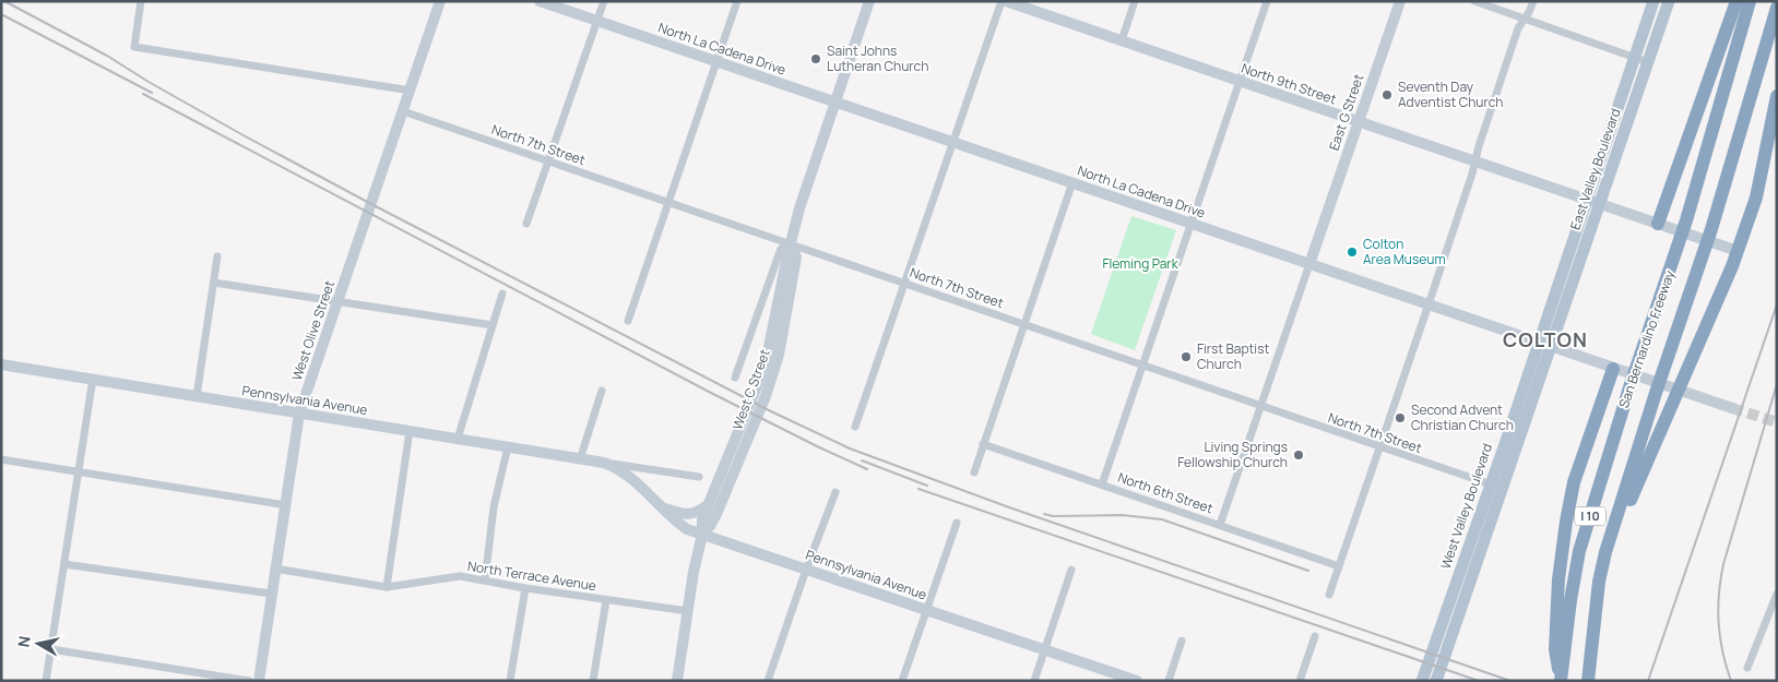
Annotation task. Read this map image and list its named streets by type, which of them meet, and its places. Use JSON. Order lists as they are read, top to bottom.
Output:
{
  "streets": {
    "highway": ["San Bernardino Freeway", "I 10"],
    "main road": ["East Valley Boulevard", "West Valley Boulevard"],
    "street": [
      "North La Cadena Drive",
      "North 9th Street",
      "East G Street",
      "North 7th Street",
      "West Olive Street",
      "West C Street",
      "Pennsylvania Avenue",
      "North 6th Street",
      "North Terrace Avenue"
    ]
  },
  "crossings": [
    ["North La Cadena Drive", "East G Street"],
    ["North La Cadena Drive", "East Valley Boulevard"],
    ["North La Cadena Drive", "West C Street"],
    ["North La Cadena Drive", "West Valley Boulevard"],
    ["North 9th Street", "East G Street"],
    ["North 9th Street", "East Valley Boulevard"],
    ["North 7th Street", "West Olive Street"],
    ["North 7th Street", "West C Street"],
    ["North 7th Street", "West Valley Boulevard"],
    ["East Valley Boulevard", "West Valley Boulevard"],
    ["West Olive Street", "Pennsylvania Avenue"],
    ["West Olive Street", "North Terrace Avenue"],
    ["West C Street", "Pennsylvania Avenue"],
    ["West C Street", "North Terrace Avenue"]
  ],
  "districts": ["COLTON"],
  "parks": ["Fleming Park"],
  "places": [
    "Saint Johns Lutheran Church",
    "Seventh Day Adventist Church",
    "Colton Area Museum",
    "First Baptist Church",
    "Second Advent Christian Church",
    "Living Springs Fellowship Church"
  ],
  "north": "left"
}
